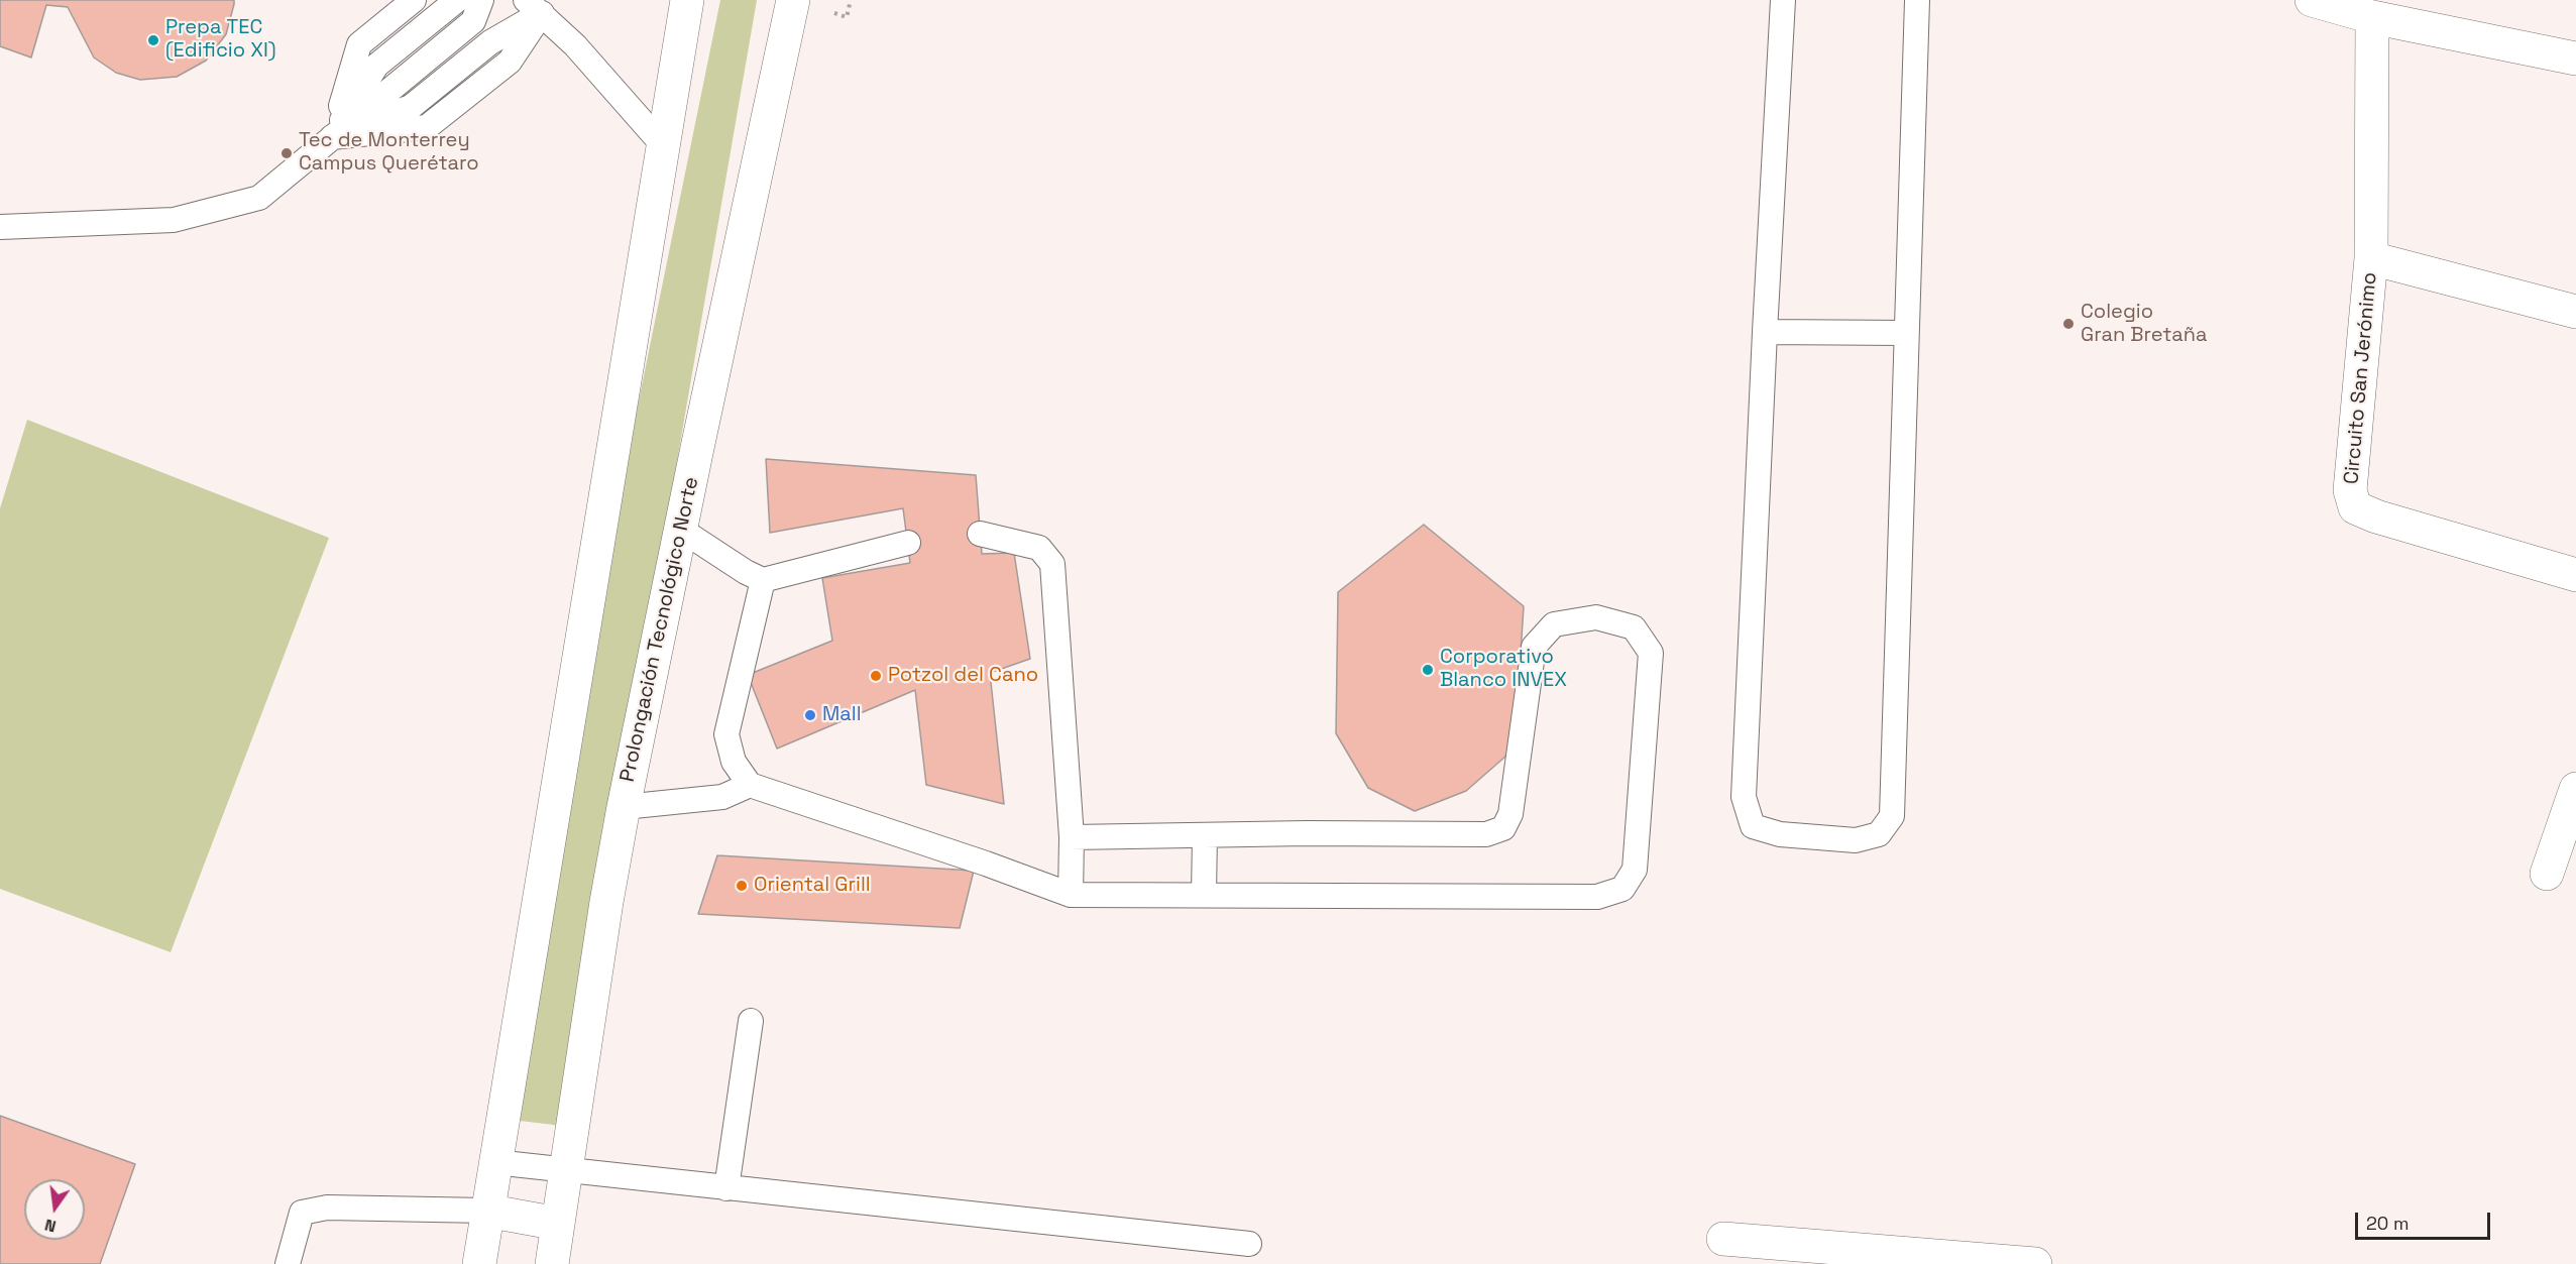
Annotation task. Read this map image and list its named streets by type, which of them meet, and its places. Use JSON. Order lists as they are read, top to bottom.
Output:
{
  "streets": {
    "main road": ["Circuito San Jerónimo", "Prolongación Tecnológico Norte"]
  },
  "places": [
    "Prepa TEC (Edificio XI)",
    "Tec de Monterrey Campus Querétaro",
    "Colegio Gran Bretaña",
    "Corporativo Blanco INVEX",
    "Potzol del Cano",
    "Mall",
    "Oriental Grill"
  ],
  "scale_bar": "20 m",
  "north": "bottom"
}
